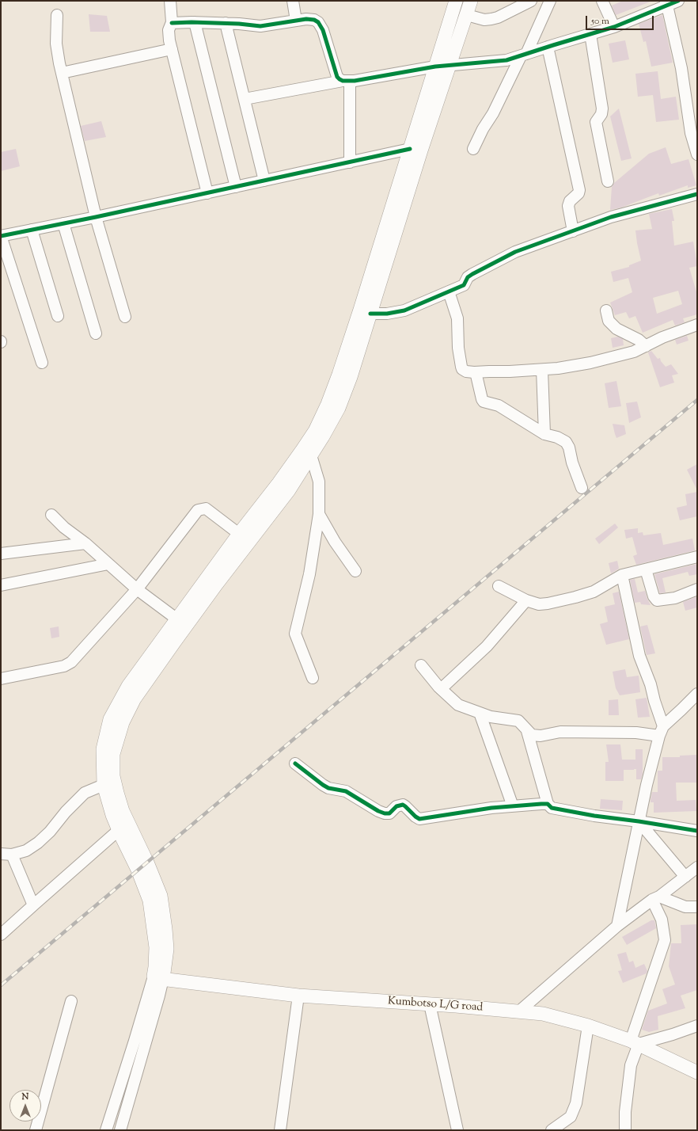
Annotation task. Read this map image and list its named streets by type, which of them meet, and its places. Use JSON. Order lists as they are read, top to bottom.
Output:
{
  "streets": {
    "main road": ["Kumbotso L/G road"]
  },
  "scale_bar": "50 m",
  "north": "top"
}
